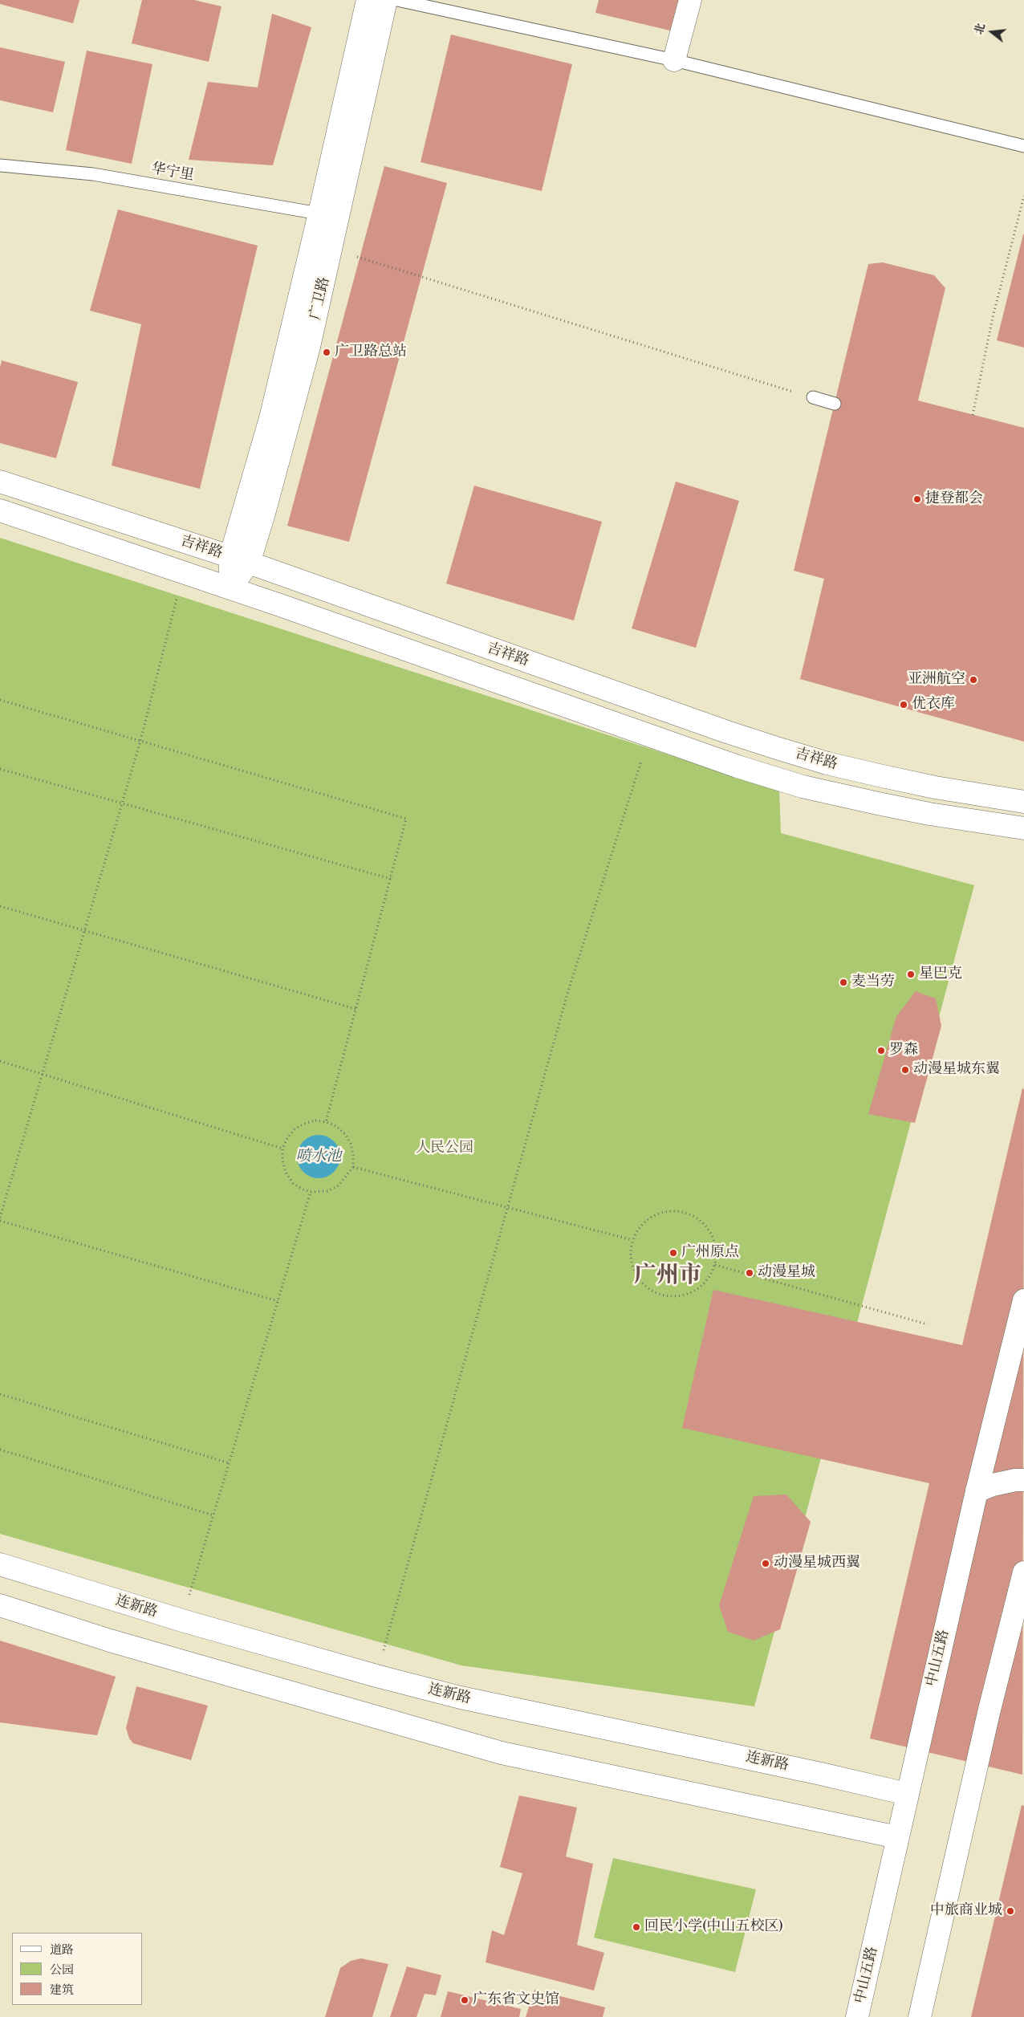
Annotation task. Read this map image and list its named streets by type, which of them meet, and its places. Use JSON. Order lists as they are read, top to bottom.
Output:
{
  "streets": {
    "street": [
      "广卫路",
      "吉祥路",
      "连新路",
      "中山五路"
    ],
    "lane": ["华宁里"]
  },
  "crossings": [
    ["华宁里", "广卫路"],
    ["广卫路", "吉祥路"],
    ["连新路", "中山五路"]
  ],
  "districts": ["广州市"],
  "water": ["喷水池"],
  "parks": ["人民公园"],
  "places": [
    "广卫路总站",
    "捷登都会",
    "亚洲航空",
    "优衣库",
    "星巴克",
    "麦当劳",
    "罗森",
    "动漫星城东翼",
    "广州原点",
    "动漫星城",
    "动漫星城西翼",
    "中旅商业城",
    "回民小学(中山五校区)",
    "广东省文史馆"
  ],
  "legend": ["道路", "公园", "建筑"],
  "north": "left"
}
